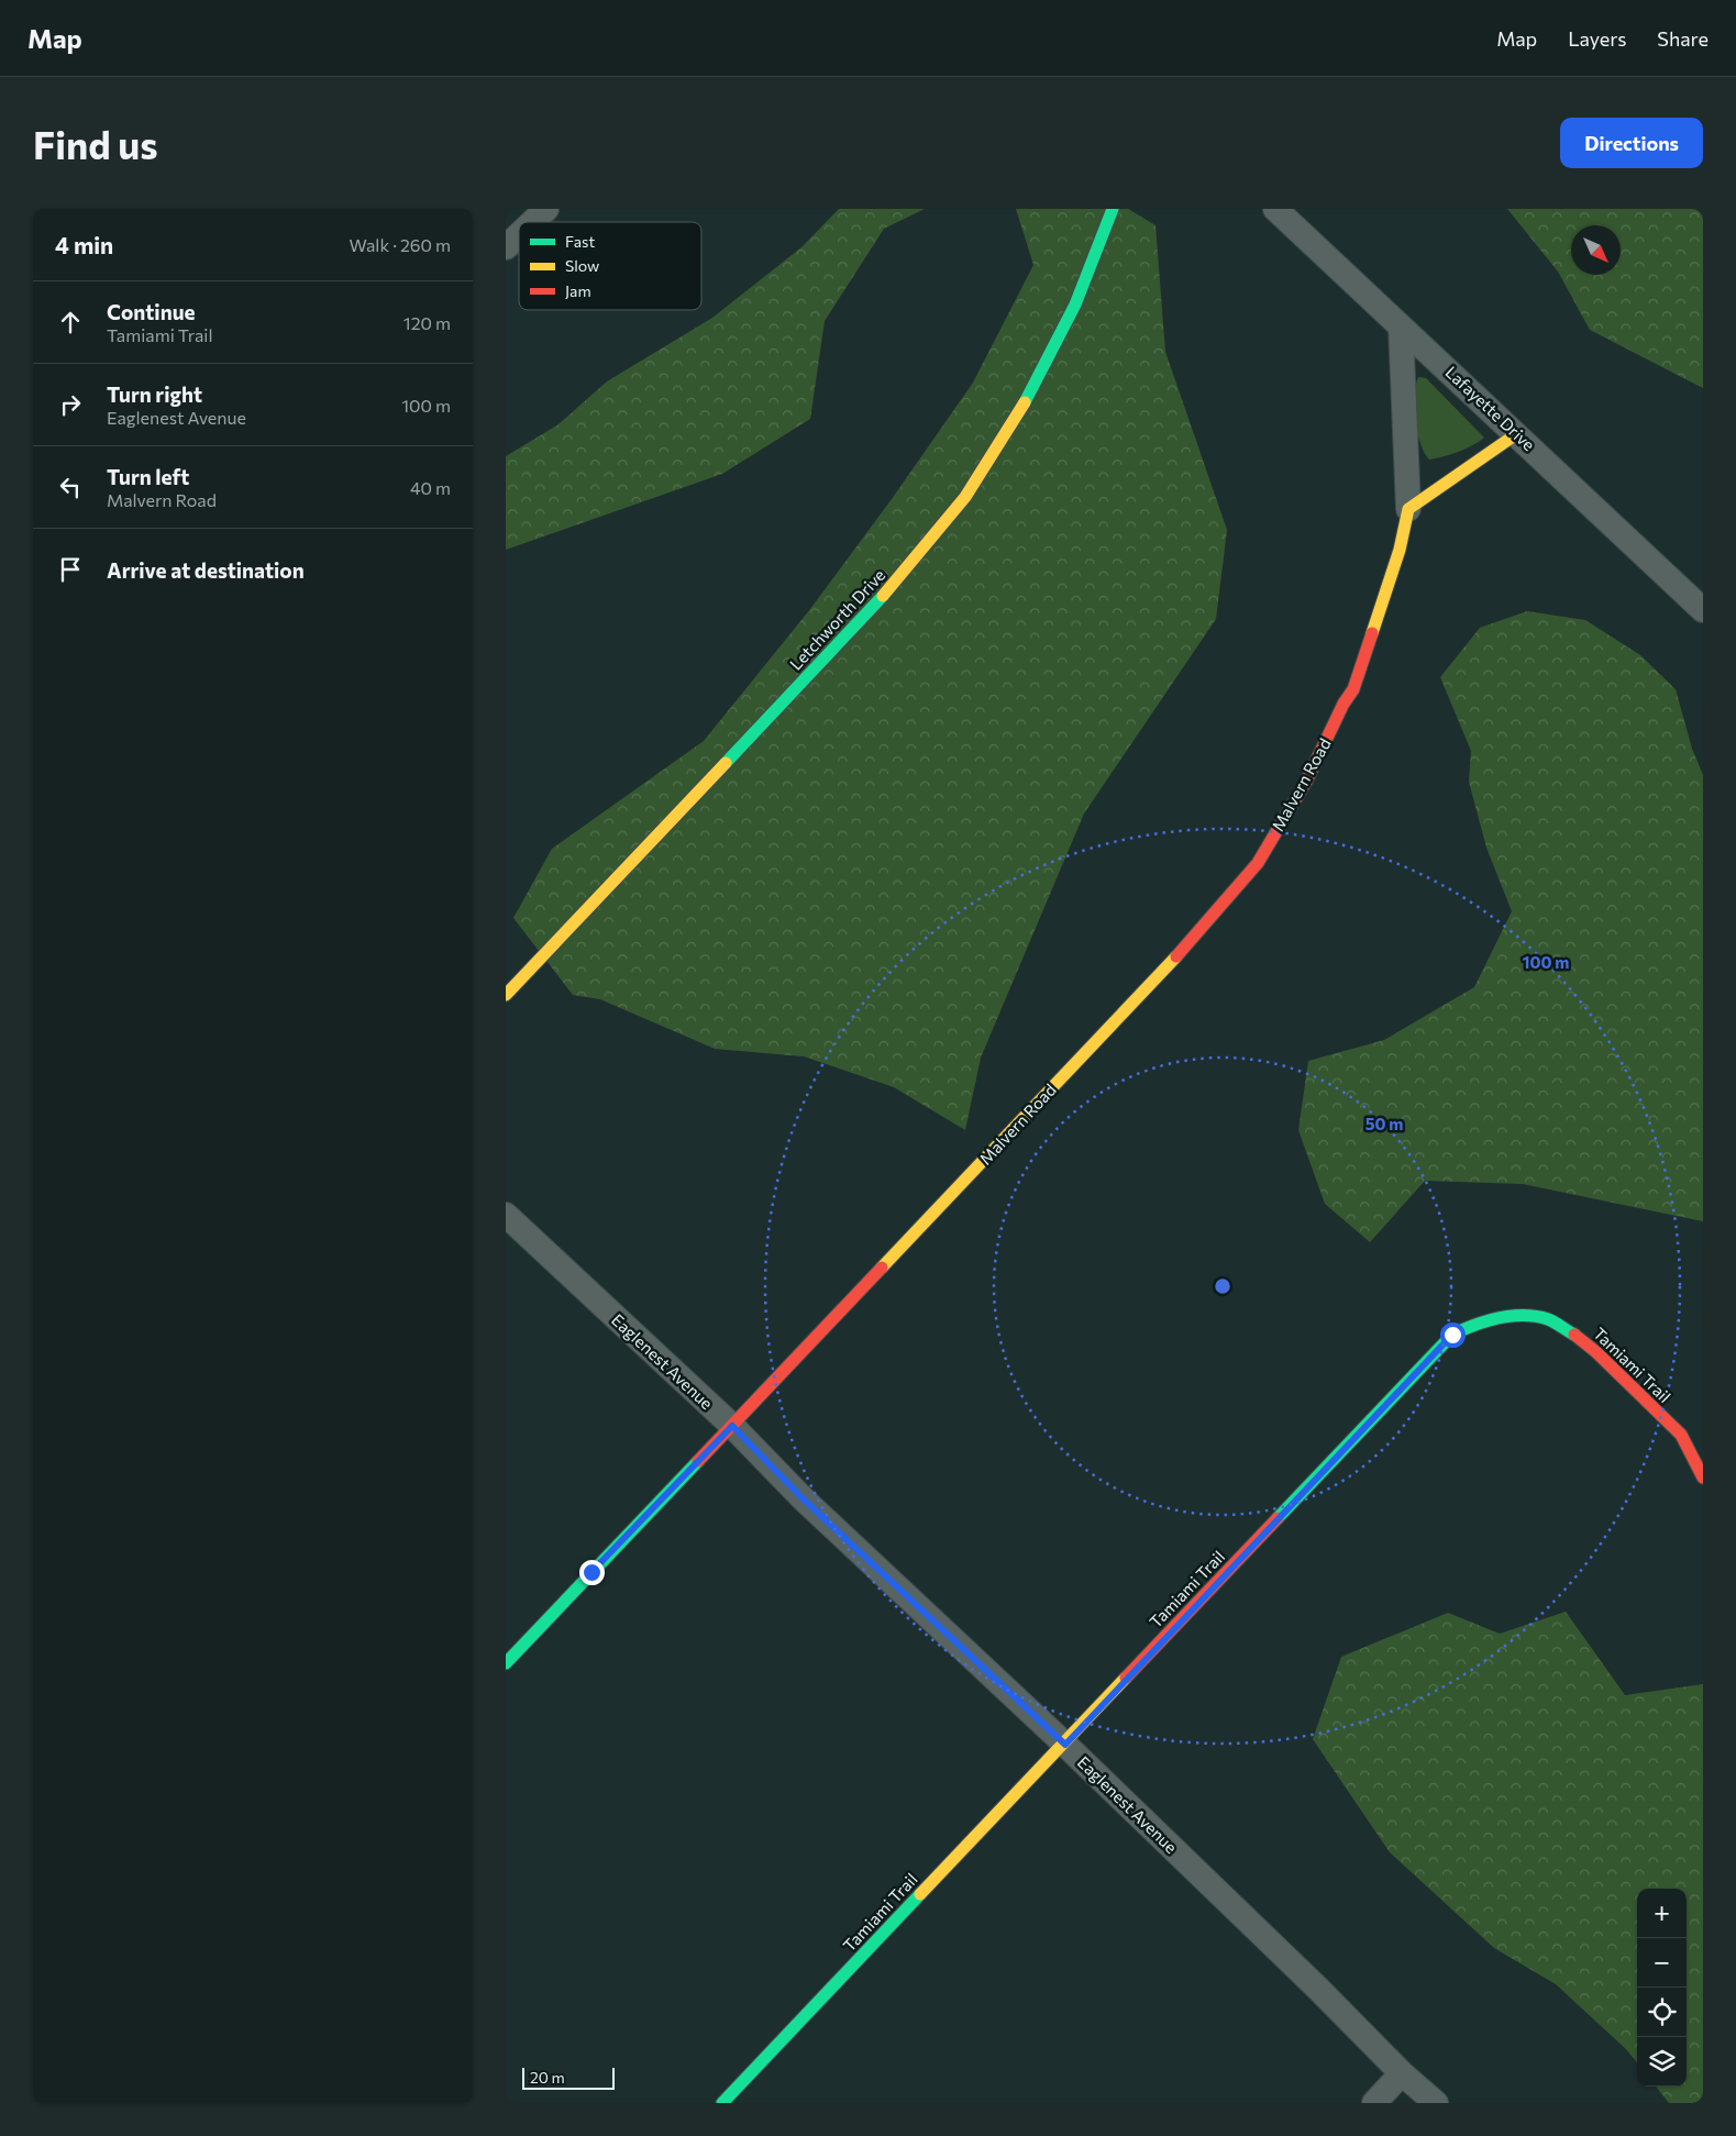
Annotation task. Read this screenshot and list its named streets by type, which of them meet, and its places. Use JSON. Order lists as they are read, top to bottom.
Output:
{
  "streets": {
    "street": [
      "Lafayette Drive",
      "Letchworth Drive",
      "Malvern Road",
      "Eaglenest Avenue",
      "Tamiami Trail"
    ]
  },
  "crossings": [
    ["Lafayette Drive", "Malvern Road"],
    ["Malvern Road", "Eaglenest Avenue"],
    ["Eaglenest Avenue", "Tamiami Trail"]
  ],
  "legend": ["Fast", "Slow", "Jam"],
  "scale_bar": "20 m",
  "north": "bottom right",
  "page": {
    "header": "Map",
    "nav": ["Map", "Layers", "Share"],
    "buttons": "Directions",
    "title": "Find us",
    "heading": ["4 min", "Walk · 260 m"],
    "list": [
      ["Continue", "Tamiami Trail", "120 m"],
      ["Turn right", "Eaglenest Avenue", "100 m"],
      ["Turn left", "Malvern Road", "40 m"],
      "Arrive at destination"
    ],
    "map_buttons": ["+", "−"],
    "scale": "20 m"
  },
  "rings": ["100 m", "50 m"]
}
